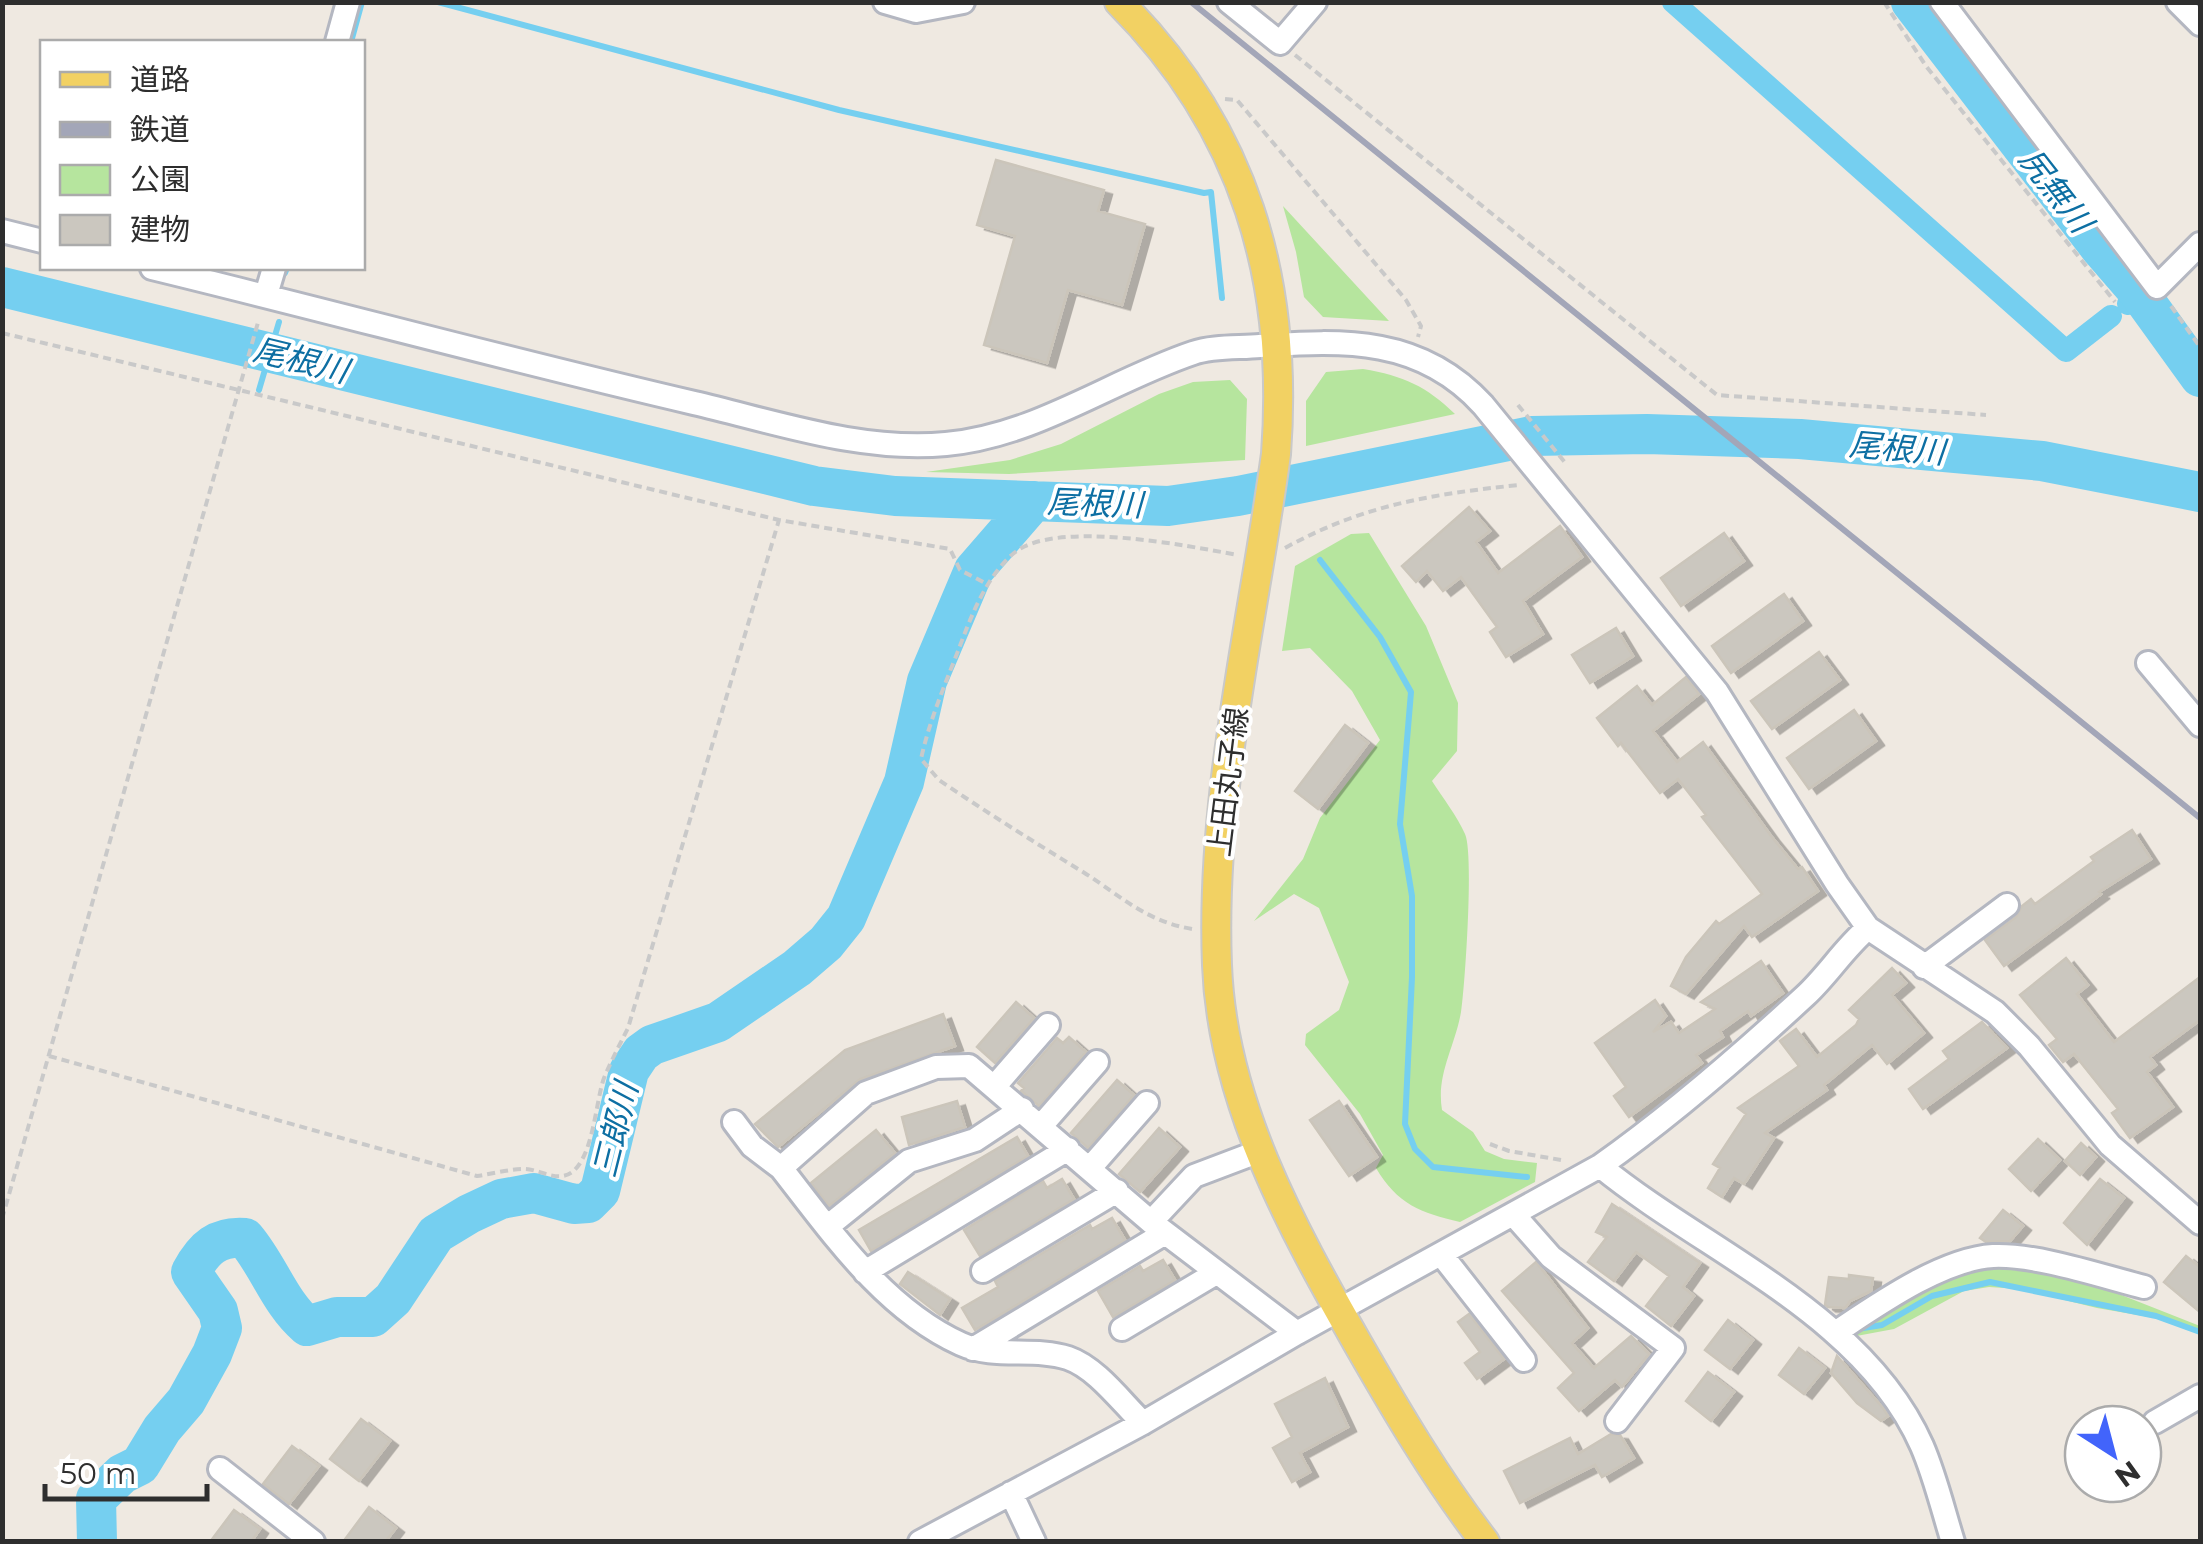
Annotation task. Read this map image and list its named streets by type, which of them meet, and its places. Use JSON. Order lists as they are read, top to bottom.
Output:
{
  "streets": {
    "main road": ["上田丸子線"]
  },
  "water": ["尻無川", "尾根川", "三郎川"],
  "legend": [
    "道路",
    "鉄道",
    "公園",
    "建物"
  ],
  "scale_bar": "50 m",
  "north": "bottom right"
}
